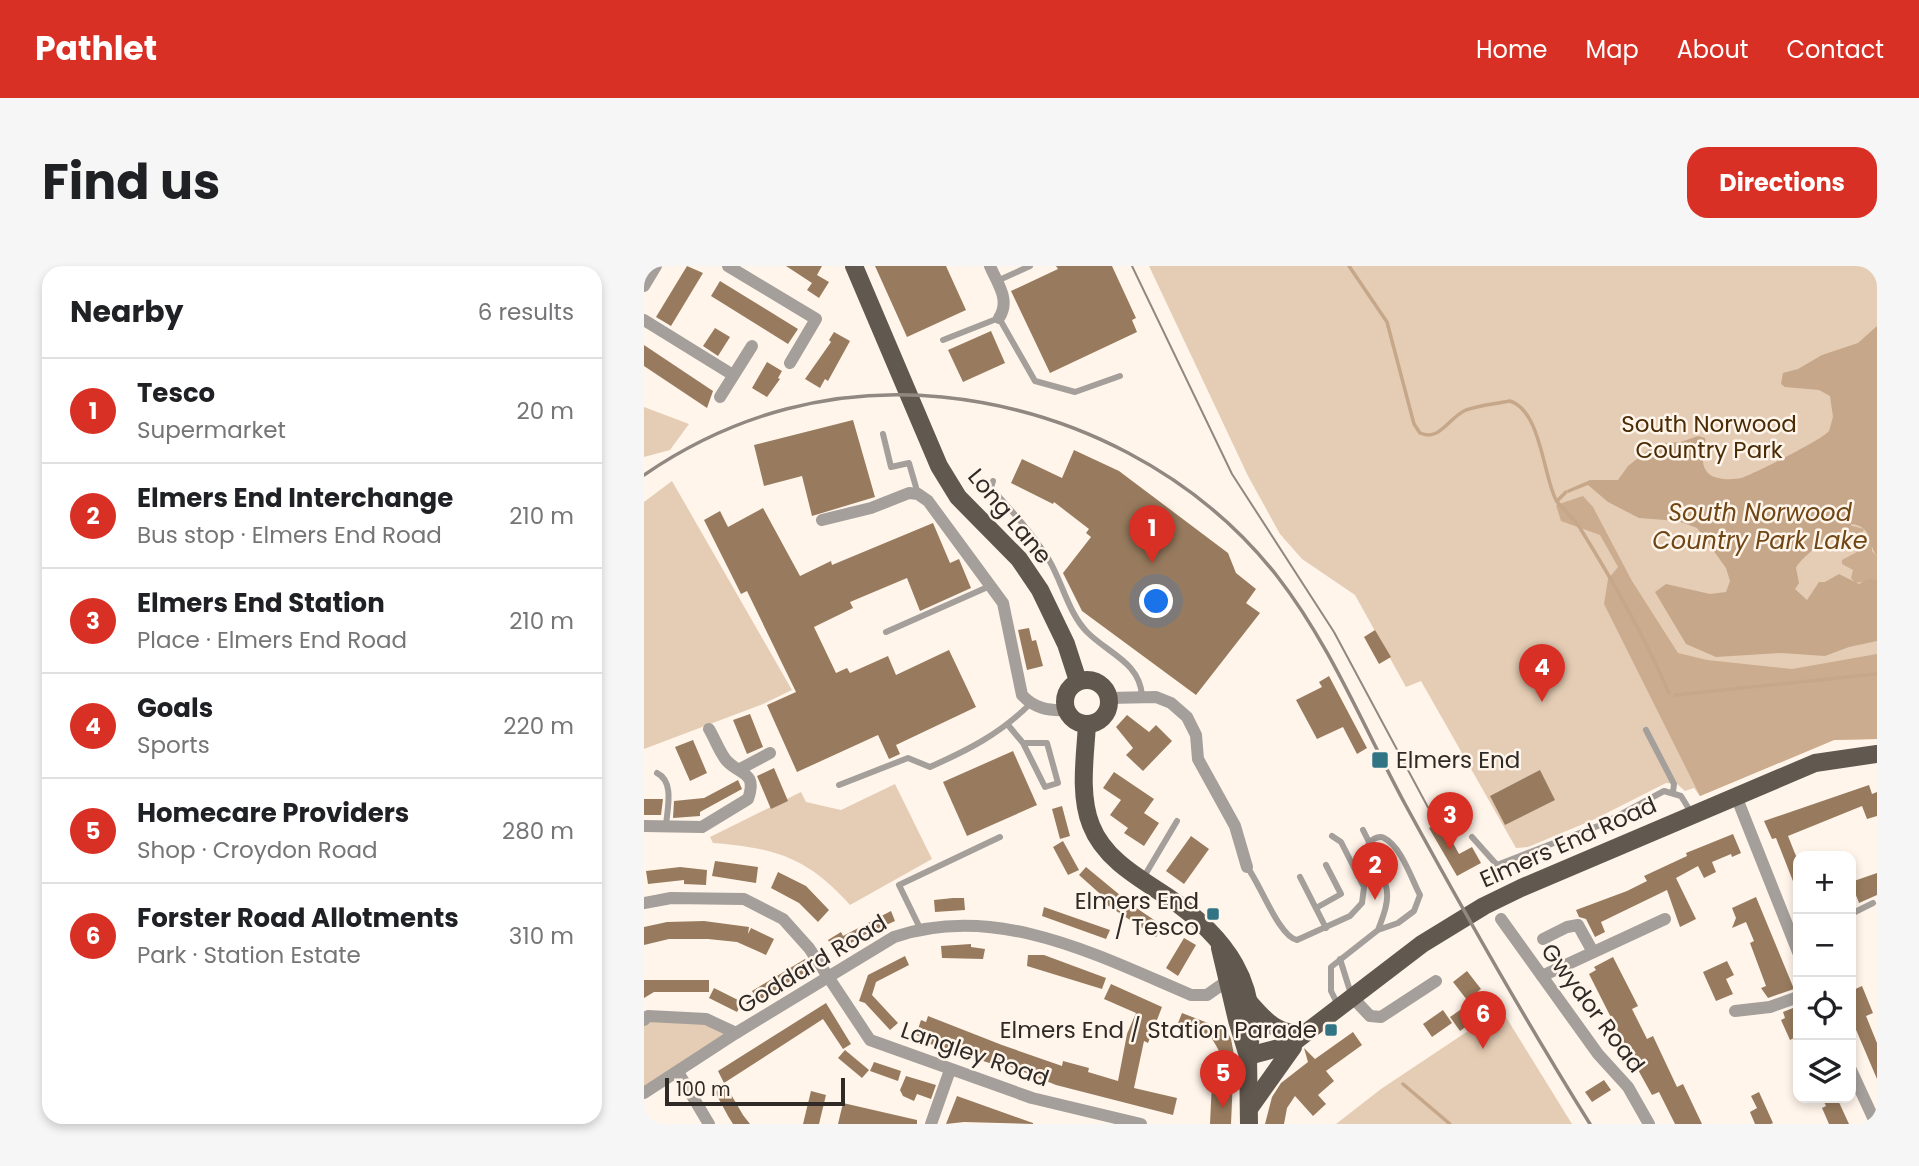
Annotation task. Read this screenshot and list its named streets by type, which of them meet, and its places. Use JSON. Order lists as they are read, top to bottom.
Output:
{
  "streets": {
    "main road": ["Long Lane", "Elmers End Road"],
    "street": ["Goddard Road", "Gwydor Road", "Langley Road"]
  },
  "crossings": [
    ["Goddard Road", "Langley Road"]
  ],
  "water": ["South Norwood Country Park Lake"],
  "parks": ["South Norwood Country Park"],
  "places": {
    "transit": ["Elmers End", "Elmers End / Tesco", "Elmers End / Station Parade"]
  },
  "scale_bar": "100 m",
  "page": {
    "header": "Pathlet",
    "nav": [
      "Home",
      "Map",
      "About",
      "Contact"
    ],
    "title": "Find us",
    "buttons": "Directions",
    "heading": ["Nearby", "6 results"],
    "list": [
      {
        "mark": "1",
        "name": "Tesco",
        "note": "Supermarket",
        "value": "20 m"
      },
      {
        "mark": "2",
        "name": "Elmers End Interchange",
        "note": "Bus stop · Elmers End Road",
        "value": "210 m"
      },
      {
        "mark": "3",
        "name": "Elmers End Station",
        "note": "Place · Elmers End Road",
        "value": "210 m"
      },
      {
        "mark": "4",
        "name": "Goals",
        "note": "Sports",
        "value": "220 m"
      },
      {
        "mark": "5",
        "name": "Homecare Providers",
        "note": "Shop · Croydon Road",
        "value": "280 m"
      },
      {
        "mark": "6",
        "name": "Forster Road Allotments",
        "note": "Park · Station Estate",
        "value": "310 m"
      }
    ],
    "pins": [
      "1",
      "4",
      "3",
      "2",
      "6",
      "5"
    ],
    "map_buttons": ["+", "−"],
    "scale": "100 m"
  }
}
